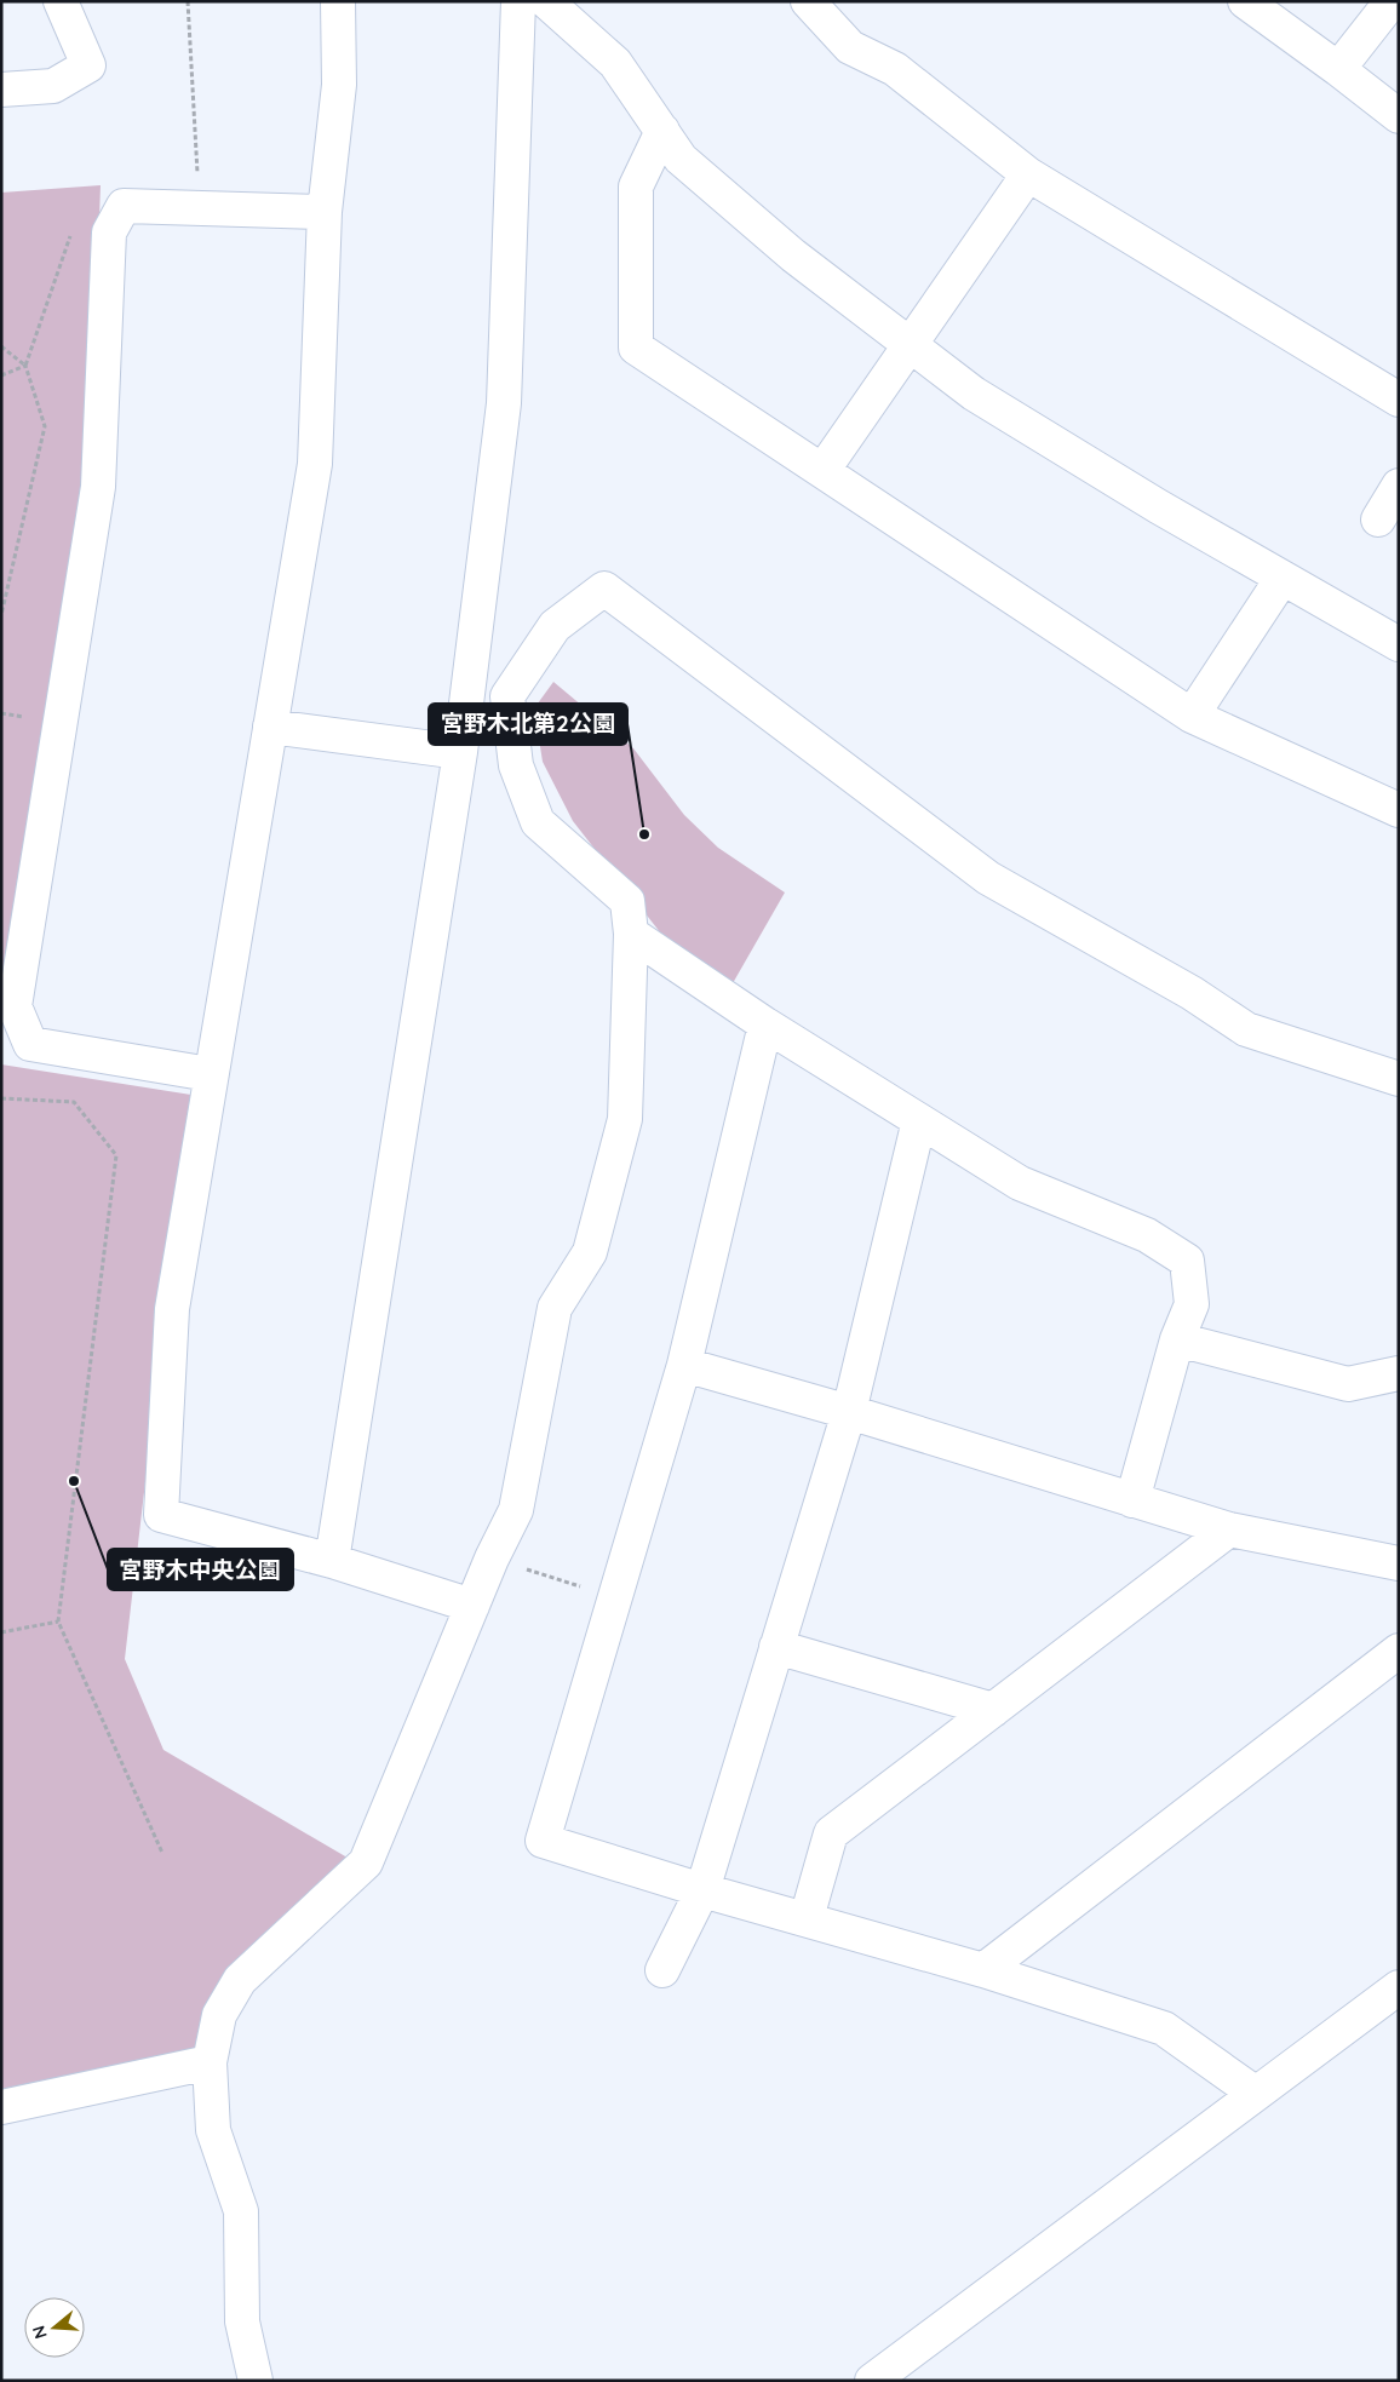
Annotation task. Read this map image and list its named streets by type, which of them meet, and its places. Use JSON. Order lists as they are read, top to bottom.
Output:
{
  "places": ["宮野木北第2公園", "宮野木中央公園"],
  "north": "left"
}
